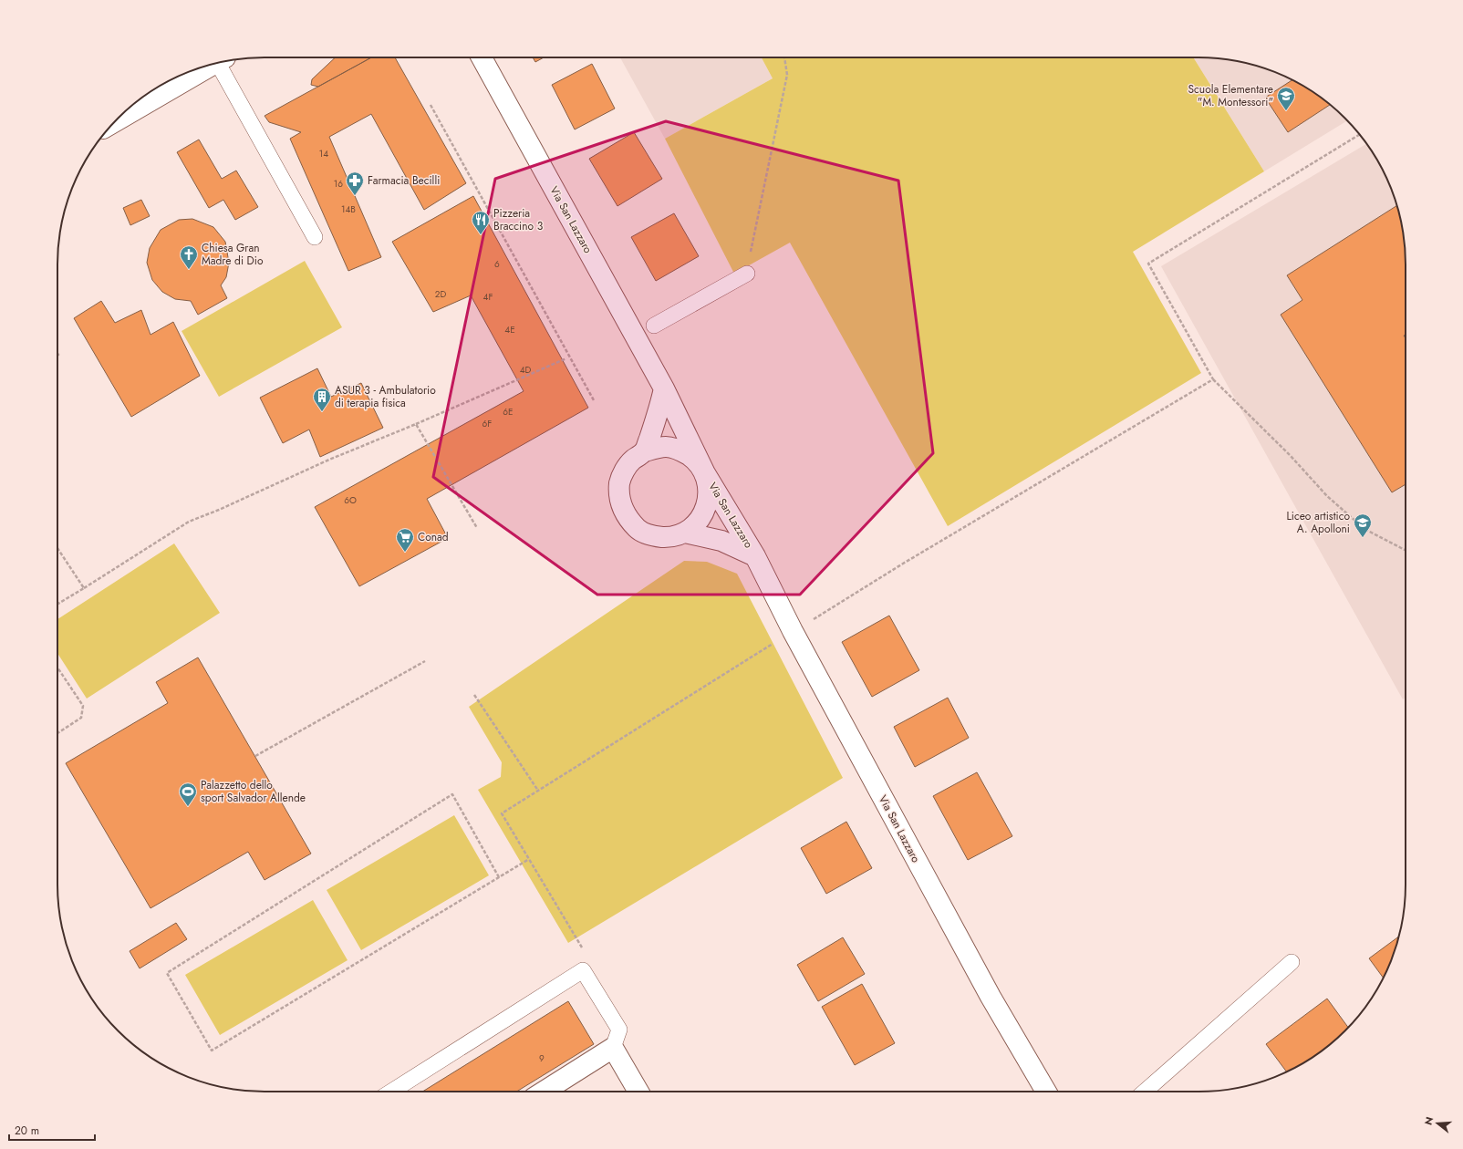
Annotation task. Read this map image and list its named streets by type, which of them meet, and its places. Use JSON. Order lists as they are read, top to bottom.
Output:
{
  "streets": {
    "street": ["Via San Lazzaro"]
  },
  "places": {
    "school or university": ["Scuola Elementare \"M. Montessori\"", "Liceo artistico A. Apolloni"],
    "pharmacy": ["Farmacia Becilli"],
    "restaurant": ["Pizzeria Braccino 3"],
    "church": ["Chiesa Gran Madre di Dio"],
    "building": ["ASUR 3 - Ambulatorio di terapia fisica"],
    "supermarket": ["Conad"],
    "sports": ["Palazzetto dello sport Salvador Allende"]
  },
  "house_numbers": [
    "14",
    "16",
    "14B",
    "6",
    "2D",
    "4F",
    "4E",
    "4D",
    "6E",
    "6F",
    "6O",
    "9"
  ],
  "scale_bar": "20 m",
  "north": "left"
}
